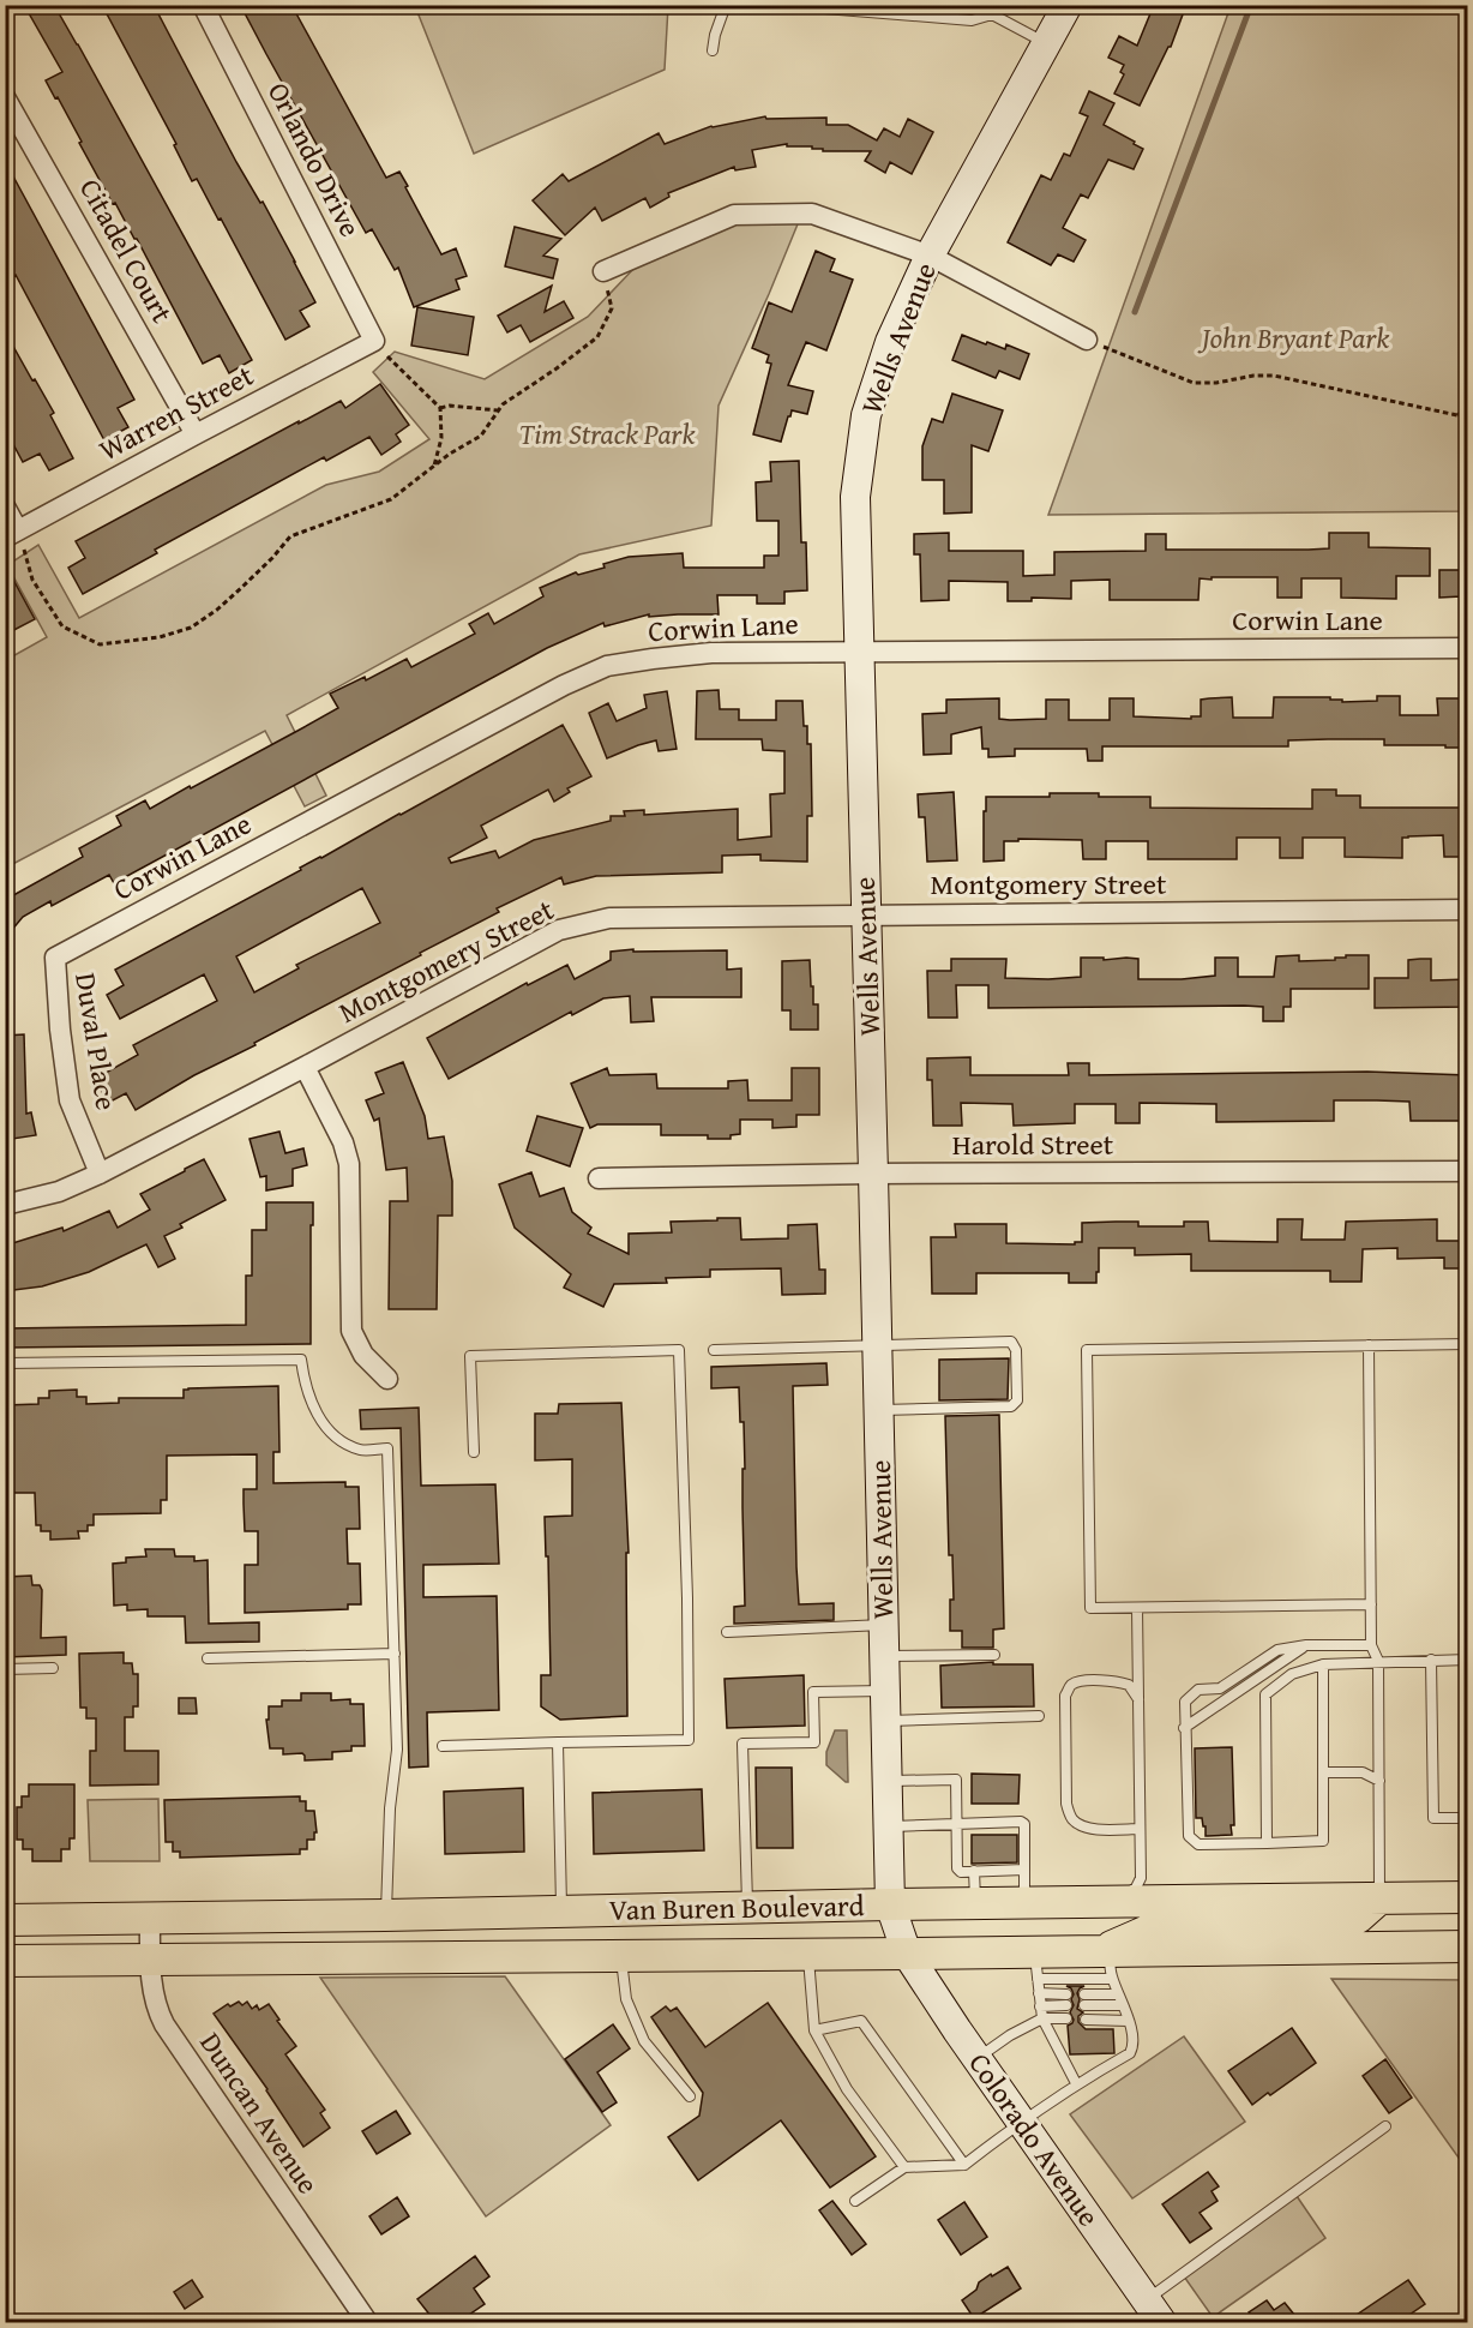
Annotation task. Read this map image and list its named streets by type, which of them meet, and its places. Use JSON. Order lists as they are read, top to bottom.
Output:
{
  "streets": {
    "main road": ["Wells Avenue", "Van Buren Boulevard", "Colorado Avenue"],
    "street": [
      "Orlando Drive",
      "Citadel Court",
      "Warren Street",
      "Corwin Lane",
      "Montgomery Street",
      "Duval Place",
      "Harold Street",
      "Duncan Avenue"
    ]
  },
  "crossings": [
    ["Orlando Drive", "Warren Street"],
    ["Citadel Court", "Warren Street"],
    ["Wells Avenue", "Corwin Lane"],
    ["Wells Avenue", "Montgomery Street"],
    ["Wells Avenue", "Harold Street"],
    ["Wells Avenue", "Van Buren Boulevard"],
    ["Wells Avenue", "Colorado Avenue"],
    ["Corwin Lane", "Duval Place"],
    ["Montgomery Street", "Duval Place"],
    ["Van Buren Boulevard", "Duncan Avenue"],
    ["Van Buren Boulevard", "Colorado Avenue"]
  ],
  "parks": ["John Bryant Park", "Tim Strack Park"]
}
